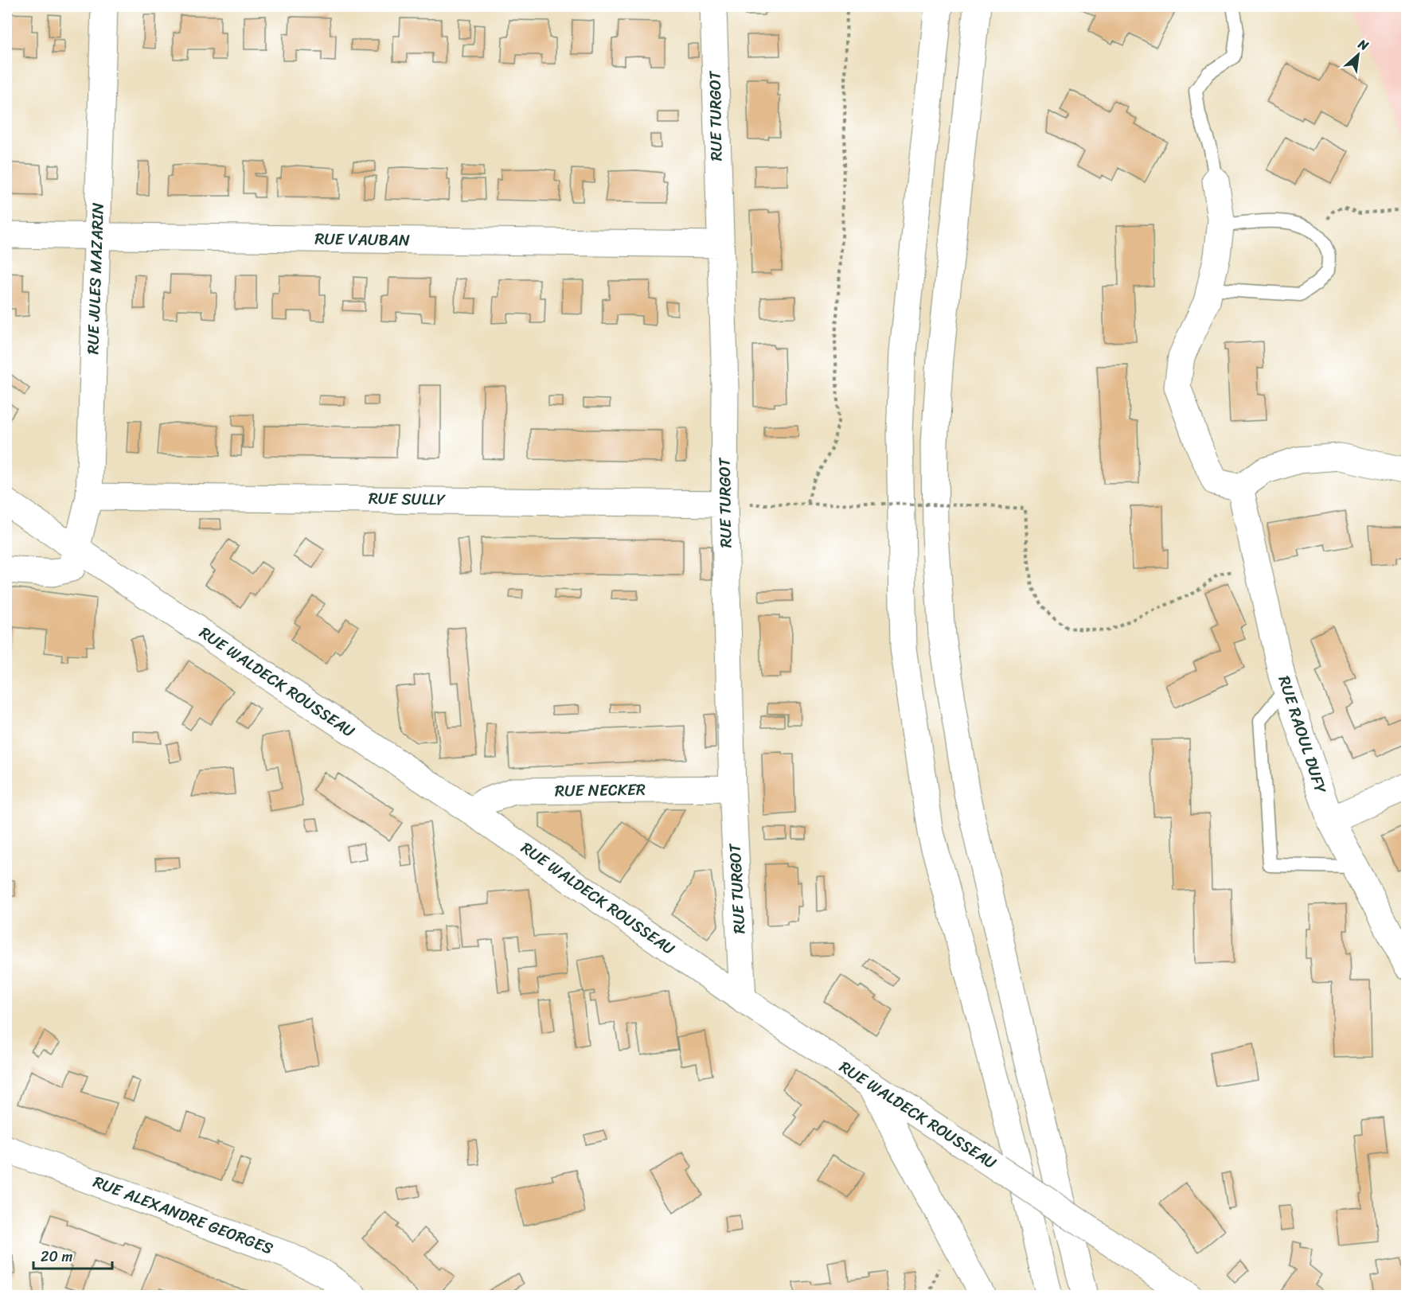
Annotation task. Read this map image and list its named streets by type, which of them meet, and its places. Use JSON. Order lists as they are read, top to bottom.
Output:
{
  "streets": {
    "main road": [
      "RUE TURGOT",
      "RUE VAUBAN",
      "RUE JULES MAZARIN",
      "RUE SULLY",
      "RUE WALDECK ROUSSEAU",
      "RUE RAOUL DUFY",
      "RUE NECKER",
      "RUE ALEXANDRE GEORGES"
    ]
  },
  "crossings": [
    ["RUE TURGOT", "RUE VAUBAN"],
    ["RUE TURGOT", "RUE SULLY"],
    ["RUE TURGOT", "RUE WALDECK ROUSSEAU"],
    ["RUE TURGOT", "RUE NECKER"],
    ["RUE VAUBAN", "RUE JULES MAZARIN"],
    ["RUE JULES MAZARIN", "RUE SULLY"],
    ["RUE JULES MAZARIN", "RUE WALDECK ROUSSEAU"],
    ["RUE WALDECK ROUSSEAU", "RUE NECKER"]
  ],
  "scale_bar": "20 m",
  "north": "top right"
}
